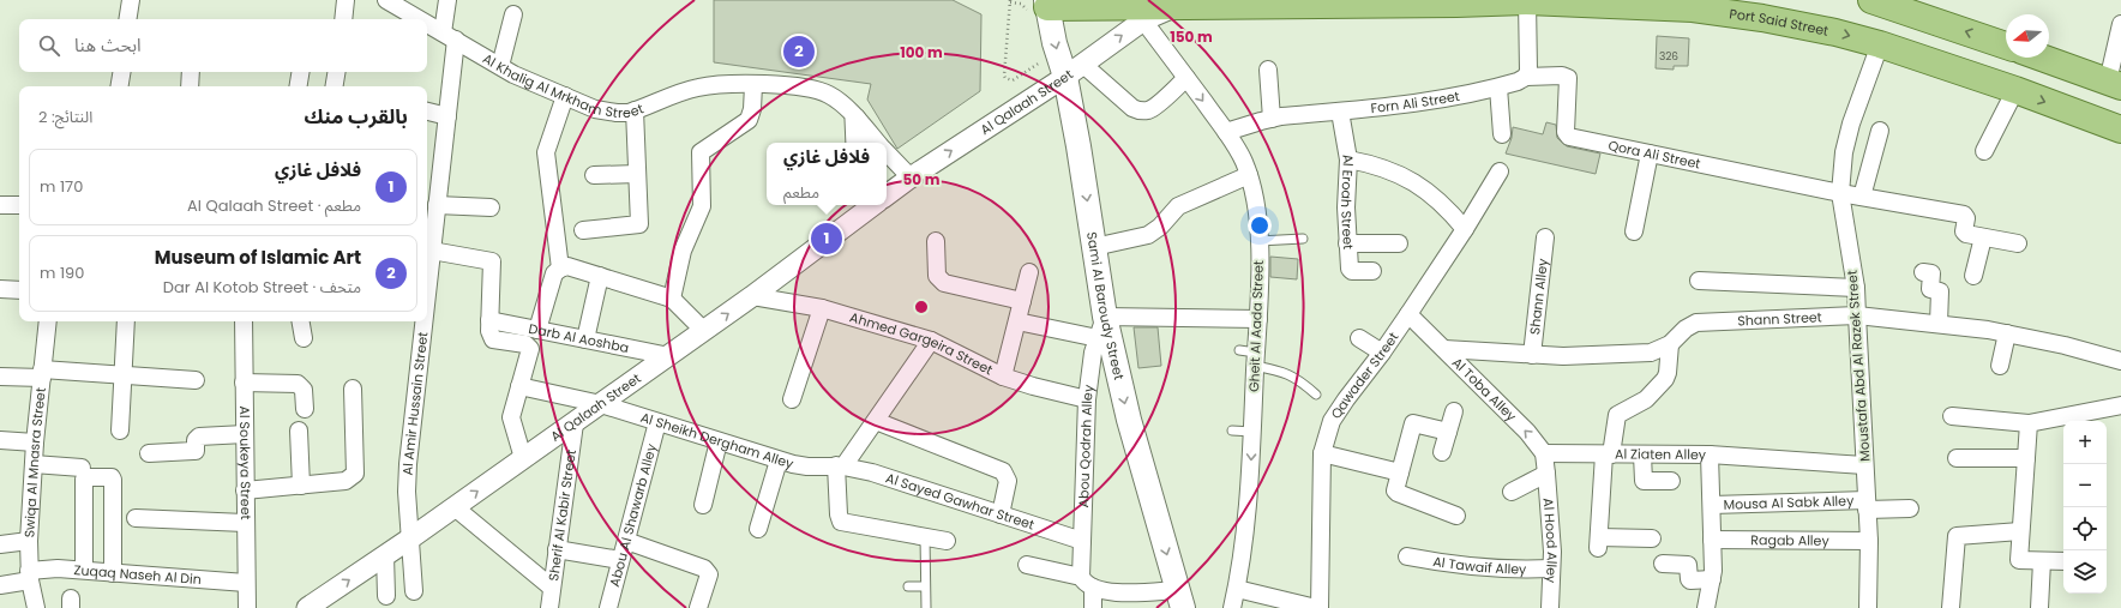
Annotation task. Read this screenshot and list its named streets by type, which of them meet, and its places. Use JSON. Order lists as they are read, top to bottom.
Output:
{
  "streets": {
    "main road": ["Port Said Street", "Sami Al Baroudy Street"],
    "street": [
      "Al Khalig Al Mrkham Street",
      "Al Qalaah Street",
      "Forn Ali Street",
      "Qora Ali Street",
      "Al Eroah Street",
      "Shann Alley",
      "Shann Street",
      "Gheit Al Aada Street",
      "Darb Al Aoshba",
      "Ahmed Gargeira Street",
      "Moustafa Abd Al Razek Street",
      "Qawader Street",
      "Al Toba Alley",
      "Al Amir Hussain Street",
      "Al Sheikh Dergham Alley",
      "Abou Qodrah Alley",
      "Al Ziaten Alley",
      "Swiqa Al Mnasra Street",
      "Al Soukeya Street",
      "Al Sayed Gawhar Street",
      "Mousa Al Sabk Alley",
      "Abou Al Shawarb Alley",
      "Sherif Al Kabir Street",
      "Al Hood Alley",
      "Ragab Alley",
      "Al Tawaif Alley",
      "Zuqaq Naseh Al Din"
    ]
  },
  "crossings": [
    ["Port Said Street", "Al Qalaah Street"],
    ["Port Said Street", "Sami Al Baroudy Street"],
    ["Port Said Street", "Moustafa Abd Al Razek Street"],
    ["Al Khalig Al Mrkham Street", "Al Qalaah Street"],
    ["Al Khalig Al Mrkham Street", "Al Amir Hussain Street"],
    ["Al Qalaah Street", "Sami Al Baroudy Street"],
    ["Al Qalaah Street", "Gheit Al Aada Street"],
    ["Al Qalaah Street", "Darb Al Aoshba"],
    ["Al Qalaah Street", "Ahmed Gargeira Street"],
    ["Al Qalaah Street", "Al Amir Hussain Street"],
    ["Al Qalaah Street", "Al Sheikh Dergham Alley"],
    ["Al Qalaah Street", "Sherif Al Kabir Street"],
    ["Forn Ali Street", "Qora Ali Street"],
    ["Forn Ali Street", "Al Eroah Street"],
    ["Forn Ali Street", "Gheit Al Aada Street"],
    ["Qora Ali Street", "Moustafa Abd Al Razek Street"],
    ["Shann Alley", "Shann Street"],
    ["Sami Al Baroudy Street", "Abou Qodrah Alley"],
    ["Shann Street", "Moustafa Abd Al Razek Street"],
    ["Shann Street", "Al Toba Alley"],
    ["Ahmed Gargeira Street", "Abou Qodrah Alley"],
    ["Moustafa Abd Al Razek Street", "Mousa Al Sabk Alley"],
    ["Moustafa Abd Al Razek Street", "Ragab Alley"],
    ["Qawader Street", "Al Toba Alley"],
    ["Al Toba Alley", "Al Ziaten Alley"],
    ["Al Sheikh Dergham Alley", "Al Sayed Gawhar Street"],
    ["Al Sheikh Dergham Alley", "Abou Al Shawarb Alley"],
    ["Abou Qodrah Alley", "Al Sayed Gawhar Street"],
    ["Al Ziaten Alley", "Mousa Al Sabk Alley"],
    ["Al Ziaten Alley", "Ragab Alley"],
    ["Swiqa Al Mnasra Street", "Zuqaq Naseh Al Din"],
    ["Al Soukeya Street", "Zuqaq Naseh Al Din"],
    ["Al Hood Alley", "Al Tawaif Alley"]
  ],
  "one_way": ["Sami Al Baroudy Street", "Al Toba Alley"],
  "house_numbers": ["326"],
  "north": "left",
  "page": {
    "search": "ابحث هنا",
    "pins": ["2", "1"],
    "heading": ["بالقرب منك", "النتائج: 2"],
    "popup": ["فلافل غازي", "مطعم"],
    "list": [
      {
        "mark": "1",
        "name": "فلافل غازي",
        "note": "مطعم · Al Qalaah Street",
        "value": "170 m"
      },
      {
        "mark": "2",
        "name": "Museum of Islamic Art",
        "note": "متحف · Dar Al Kotob Street",
        "value": "190 m"
      }
    ],
    "map_buttons": ["+", "−"]
  },
  "rings": ["150 m", "100 m", "50 m"]
}
